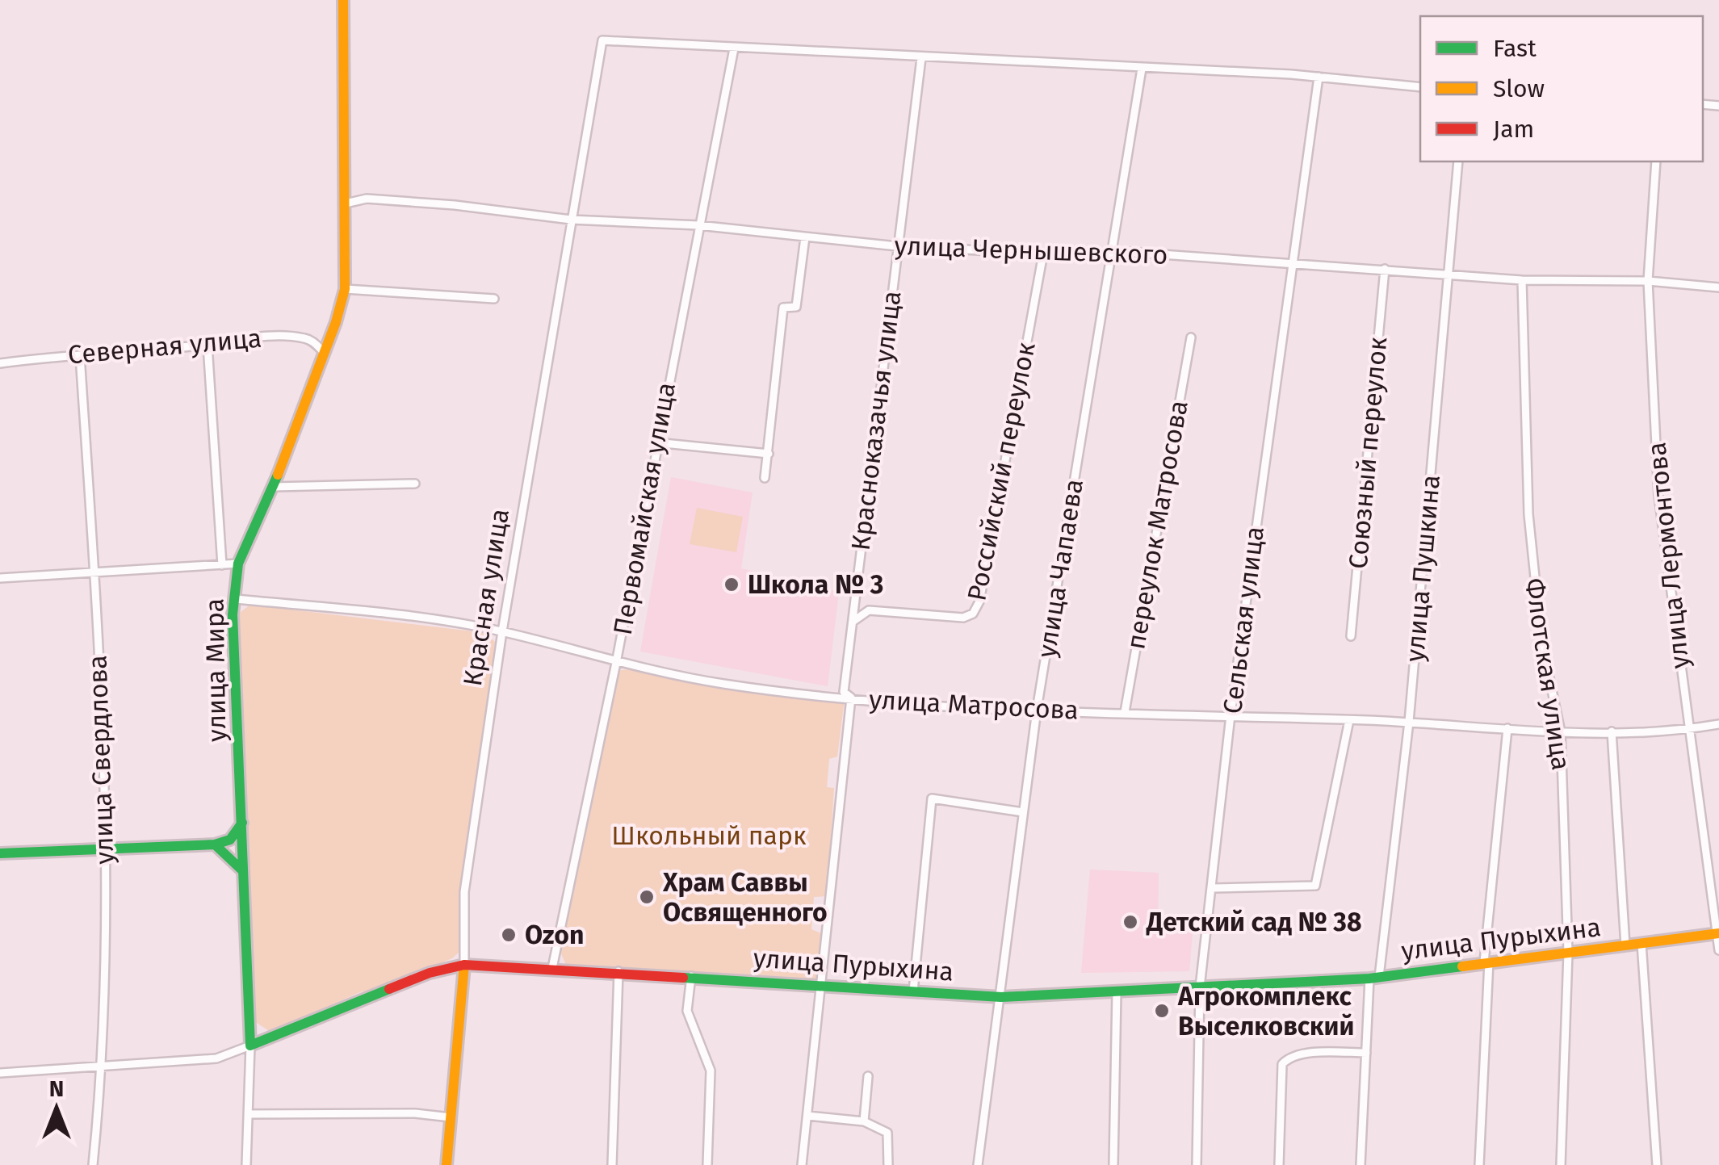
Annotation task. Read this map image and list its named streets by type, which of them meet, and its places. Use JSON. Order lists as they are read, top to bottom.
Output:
{
  "streets": {
    "street": [
      "улица Чернышевского",
      "Северная улица",
      "Красноказачья улица",
      "Союзный переулок",
      "Российский переулок",
      "Первомайская улица",
      "переулок Матросова",
      "улица Лермонтова",
      "улица Чапаева",
      "улица Пушкина",
      "Красная улица",
      "Сельская улица",
      "улица Мира",
      "Флотская улица",
      "улица Матросова",
      "улица Свердлова",
      "улица Пурыхина"
    ]
  },
  "crossings": [
    ["улица Чернышевского", "Красноказачья улица"],
    ["улица Чернышевского", "Союзный переулок"],
    ["улица Чернышевского", "Российский переулок"],
    ["улица Чернышевского", "Первомайская улица"],
    ["улица Чернышевского", "улица Лермонтова"],
    ["улица Чернышевского", "улица Чапаева"],
    ["улица Чернышевского", "улица Пушкина"],
    ["улица Чернышевского", "Красная улица"],
    ["улица Чернышевского", "Сельская улица"],
    ["улица Чернышевского", "улица Мира"],
    ["улица Чернышевского", "Флотская улица"],
    ["Северная улица", "улица Мира"],
    ["Северная улица", "улица Свердлова"],
    ["Красноказачья улица", "Российский переулок"],
    ["Красноказачья улица", "улица Матросова"],
    ["Красноказачья улица", "улица Пурыхина"],
    ["Первомайская улица", "Красная улица"],
    ["Первомайская улица", "улица Матросова"],
    ["Первомайская улица", "улица Пурыхина"],
    ["переулок Матросова", "улица Матросова"],
    ["улица Лермонтова", "улица Матросова"],
    ["улица Лермонтова", "улица Пурыхина"],
    ["улица Чапаева", "улица Матросова"],
    ["улица Чапаева", "улица Пурыхина"],
    ["улица Пушкина", "улица Матросова"],
    ["улица Пушкина", "улица Пурыхина"],
    ["Красная улица", "улица Матросова"],
    ["Красная улица", "улица Пурыхина"],
    ["Сельская улица", "улица Матросова"],
    ["Сельская улица", "улица Пурыхина"],
    ["улица Мира", "улица Матросова"],
    ["улица Мира", "улица Пурыхина"],
    ["Флотская улица", "улица Матросова"],
    ["Флотская улица", "улица Пурыхина"],
    ["улица Свердлова", "улица Пурыхина"]
  ],
  "parks": ["Школьный парк"],
  "places": [
    "Школа № 3",
    "Храм Саввы Освященного",
    "Детский сад № 38",
    "Ozon",
    "Агрокомплекс Выселковский"
  ],
  "legend": ["Fast", "Slow", "Jam"],
  "north": "top"
}
